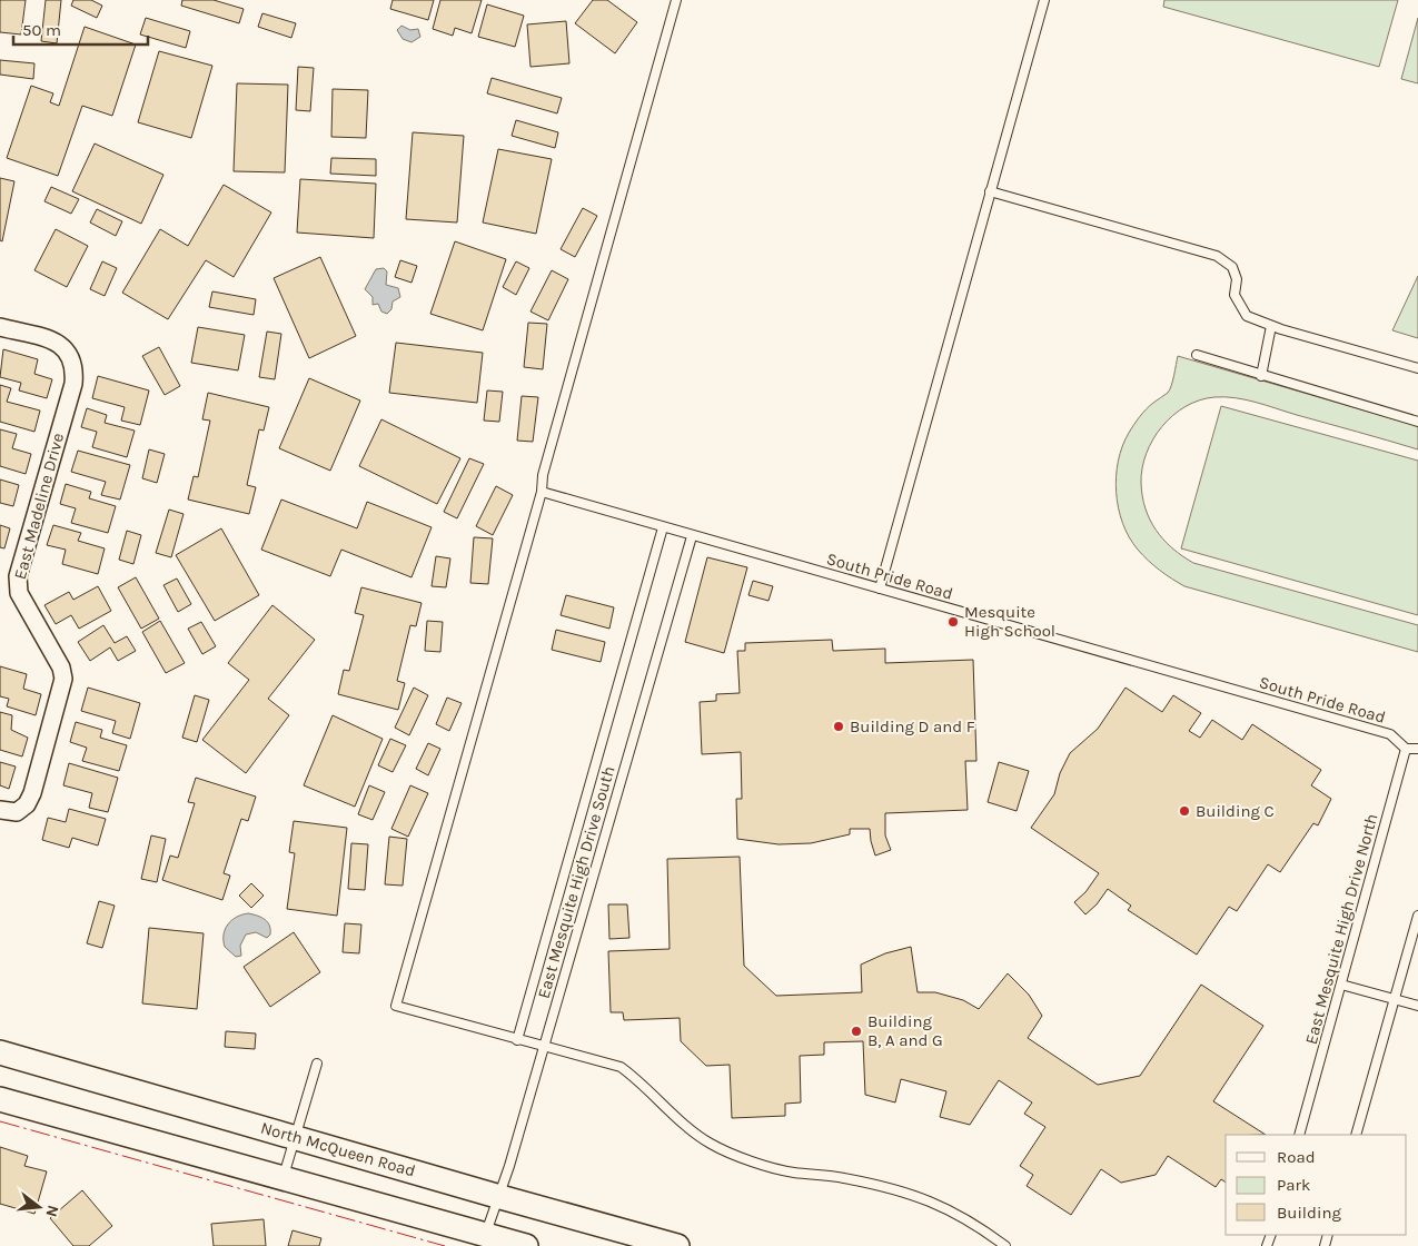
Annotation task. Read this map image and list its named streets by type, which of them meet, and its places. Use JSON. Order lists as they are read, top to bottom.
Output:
{
  "streets": {
    "main road": ["North McQueen Road"],
    "street": ["East Madeline Drive"],
    "lane": ["South Pride Road", "East Mesquite High Drive South", "East Mesquite High Drive North"]
  },
  "crossings": [
    ["South Pride Road", "East Mesquite High Drive South"],
    ["South Pride Road", "East Mesquite High Drive North"],
    ["East Mesquite High Drive South", "North McQueen Road"]
  ],
  "places": [
    "Mesquite High School",
    "Building D and F",
    "Building C",
    "Building B, A and G"
  ],
  "legend": ["Road", "Park", "Building"],
  "scale_bar": "50 m",
  "north": "right"
}
